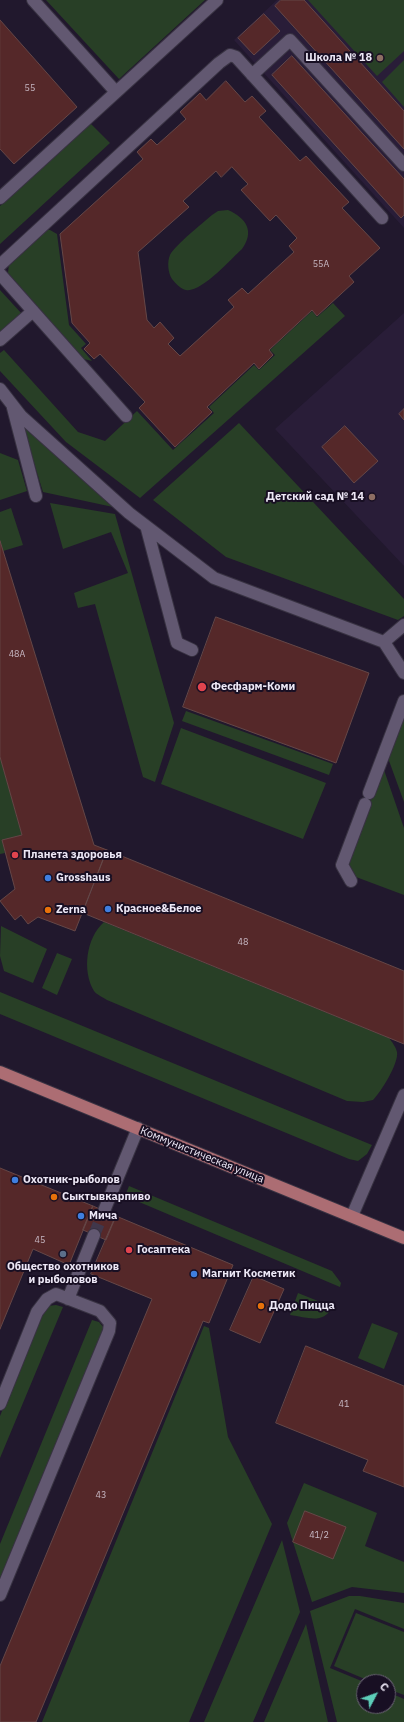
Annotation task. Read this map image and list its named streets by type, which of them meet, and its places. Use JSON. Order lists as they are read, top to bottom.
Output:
{
  "streets": {
    "main road": ["Коммунистическая улица"]
  },
  "places": [
    "Школа № 18",
    "Детский сад № 14",
    "Фесфарм-Коми",
    "Планета здоровья",
    "Grosshaus",
    "Красное&Белое",
    "Zerna",
    "Охотник-рыболов",
    "Сыктывкарпиво",
    "Мича",
    "Госаптека",
    "Общество охотников и рыболовов",
    "Магнит Косметик",
    "Додо Пицца"
  ],
  "house_numbers": [
    "55",
    "55А",
    "48А",
    "48",
    "45",
    "41",
    "43",
    "41/2"
  ],
  "north": "top right"
}
